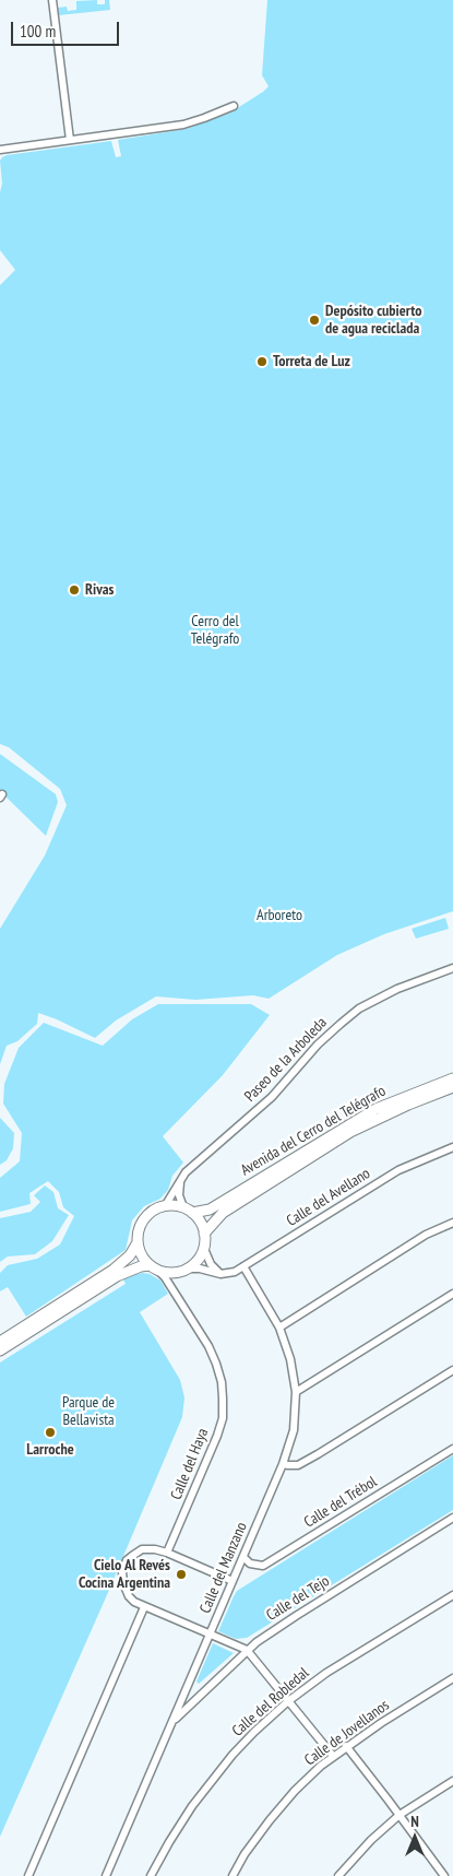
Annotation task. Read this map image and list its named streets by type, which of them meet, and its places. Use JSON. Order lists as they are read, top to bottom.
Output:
{
  "streets": {
    "street": [
      "Paseo de la Arboleda",
      "Avenida del Cerro del Telégrafo",
      "Calle del Avellano",
      "Calle del Haya",
      "Calle del Trébol",
      "Calle del Manzano",
      "Calle del Tejo",
      "Calle del Robledal",
      "Calle de Jovellanos"
    ]
  },
  "crossings": [
    ["Paseo de la Arboleda", "Avenida del Cerro del Telégrafo"],
    ["Paseo de la Arboleda", "Calle del Haya"],
    ["Avenida del Cerro del Telégrafo", "Calle del Haya"],
    ["Calle del Avellano", "Calle del Manzano"],
    ["Calle del Trébol", "Calle del Manzano"],
    ["Calle del Manzano", "Calle del Tejo"]
  ],
  "parks": ["Cerro del Telégrafo", "Arboreto", "Parque de Bellavista"],
  "places": [
    "Depósito cubierto de agua reciclada",
    "Torreta de Luz",
    "Rivas",
    "Larroche",
    "Cielo Al Revés Cocina Argentina"
  ],
  "scale_bar": "100 m",
  "north": "top"
}
